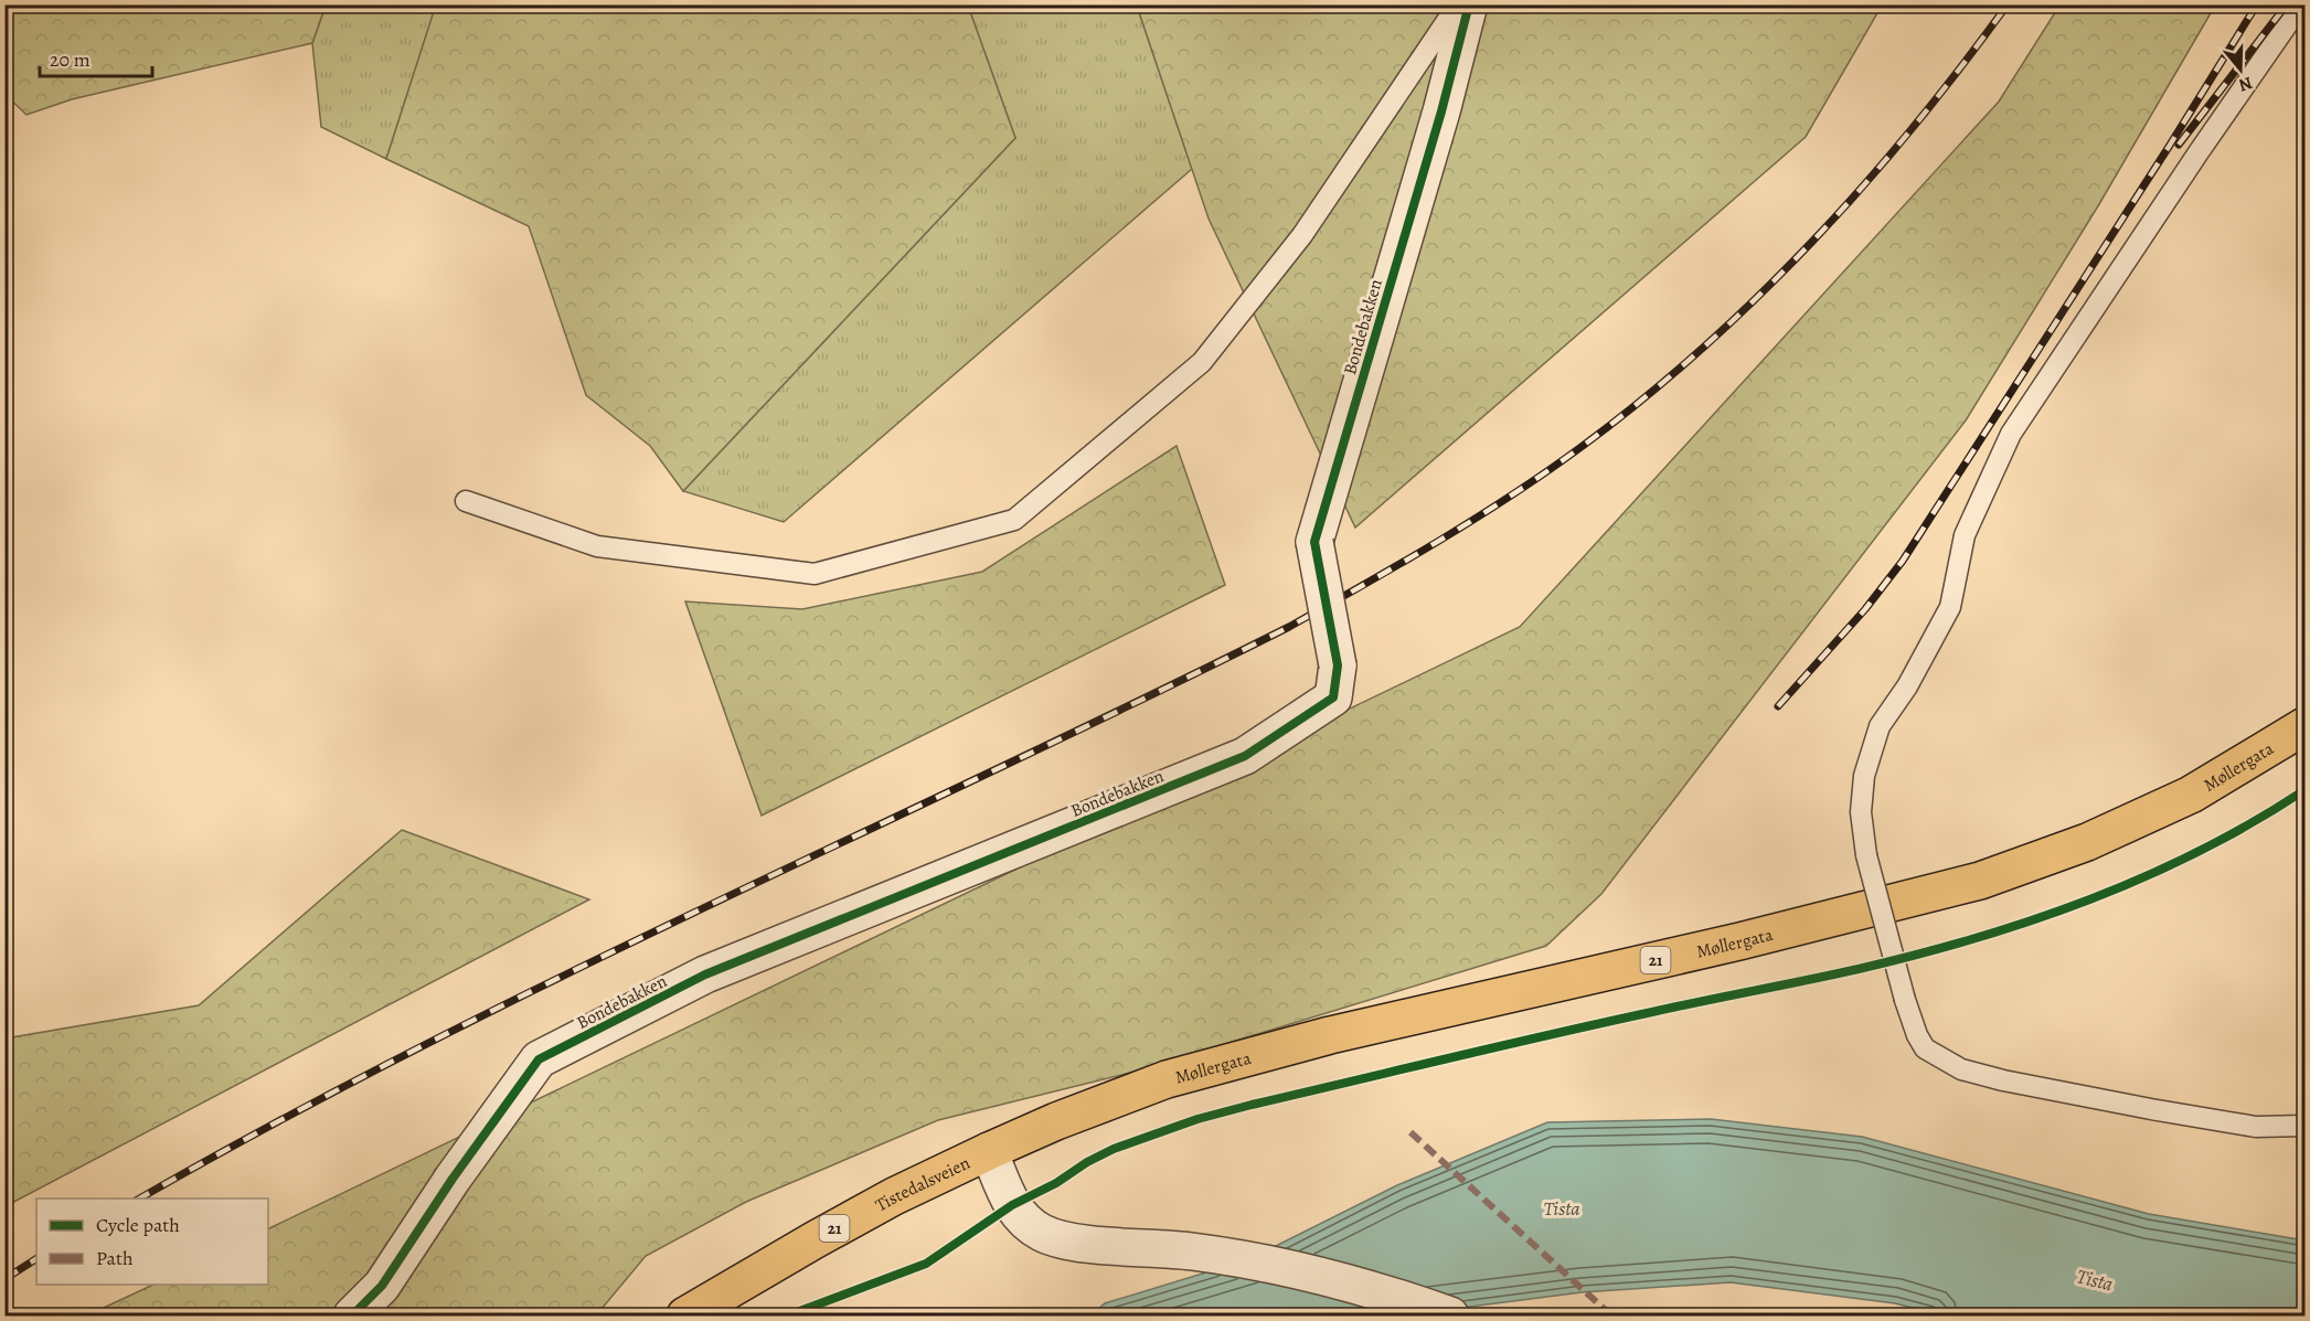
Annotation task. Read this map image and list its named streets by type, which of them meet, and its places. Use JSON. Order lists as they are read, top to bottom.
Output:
{
  "streets": {
    "main road": ["Møllergata", "21", "Tistedalsveien"],
    "street": ["Bondebakken"]
  },
  "crossings": [
    ["Møllergata", "Tistedalsveien"]
  ],
  "water": ["Tista"],
  "legend": ["Cycle path", "Path"],
  "scale_bar": "20 m",
  "north": "bottom"
}
